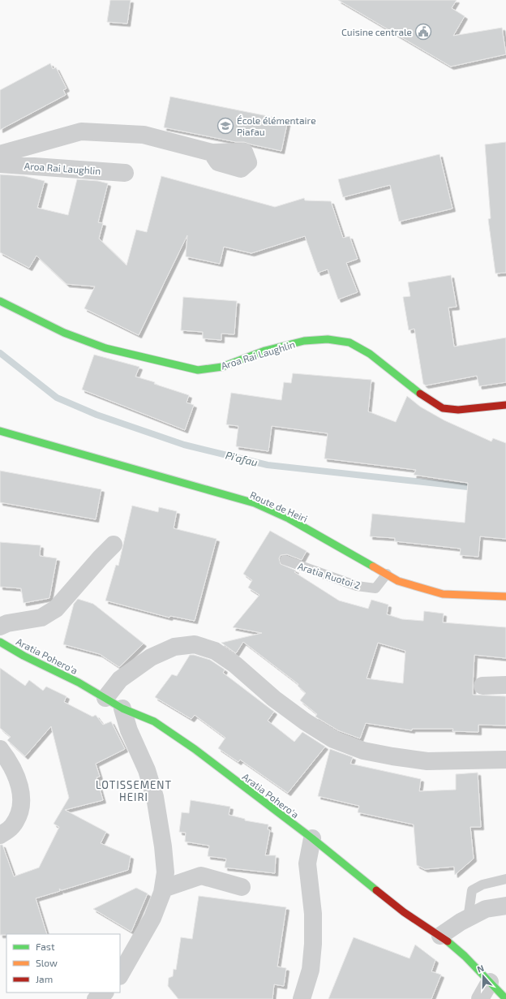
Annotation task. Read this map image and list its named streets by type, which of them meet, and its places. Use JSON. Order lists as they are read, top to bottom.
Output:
{
  "streets": {
    "street": ["Aroa Rai Laughlin", "Route de Heiri", "Aratia Pohero'a"],
    "lane": ["Aratia Ruotoi 2"]
  },
  "crossings": [
    ["Route de Heiri", "Aratia Ruotoi 2"]
  ],
  "districts": ["LOTISSEMENT HEIRI"],
  "water": ["Pi'afau"],
  "places": {
    "public building": ["Cuisine centrale"],
    "school or university": ["École élémentaire Piafau"]
  },
  "legend": ["Fast", "Slow", "Jam"],
  "north": "top"
}
